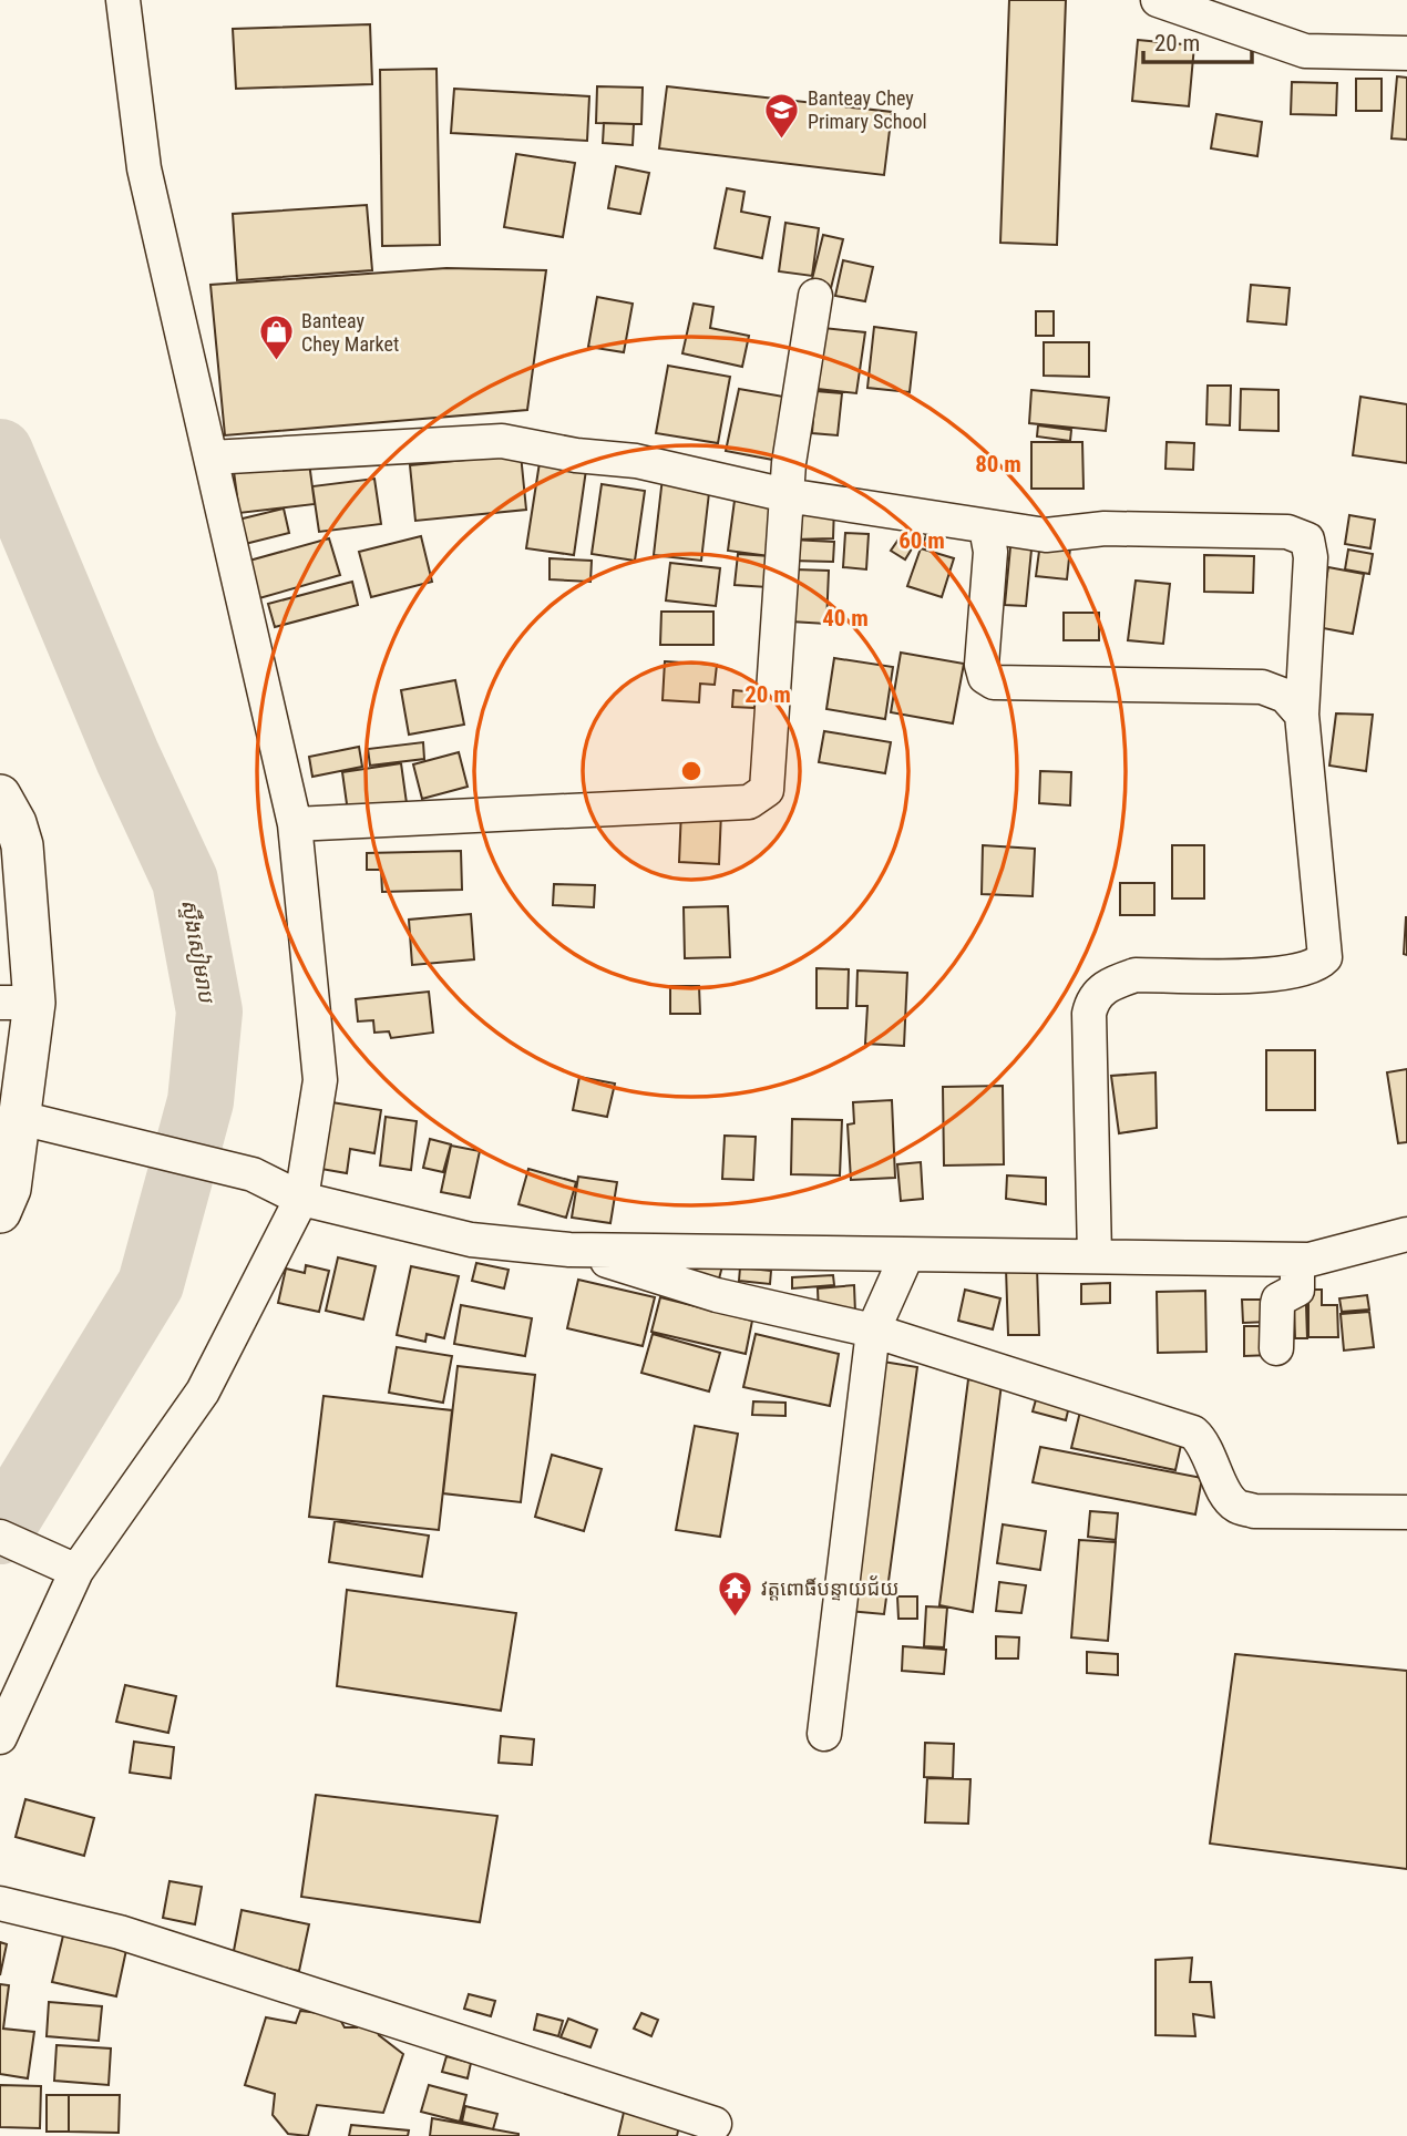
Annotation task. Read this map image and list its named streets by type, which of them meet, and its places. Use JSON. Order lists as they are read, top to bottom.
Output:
{
  "water": ["ស្ទឹងសៀមរាប"],
  "places": {
    "school or university": ["Banteay Chey Primary School"],
    "shop": ["Banteay Chey Market"],
    "temple": ["វត្តពោធិ៍បន្ទាយជ័យ"]
  },
  "scale_bar": "20 m",
  "rings": [
    "80 m",
    "60 m",
    "40 m",
    "20 m"
  ]
}
